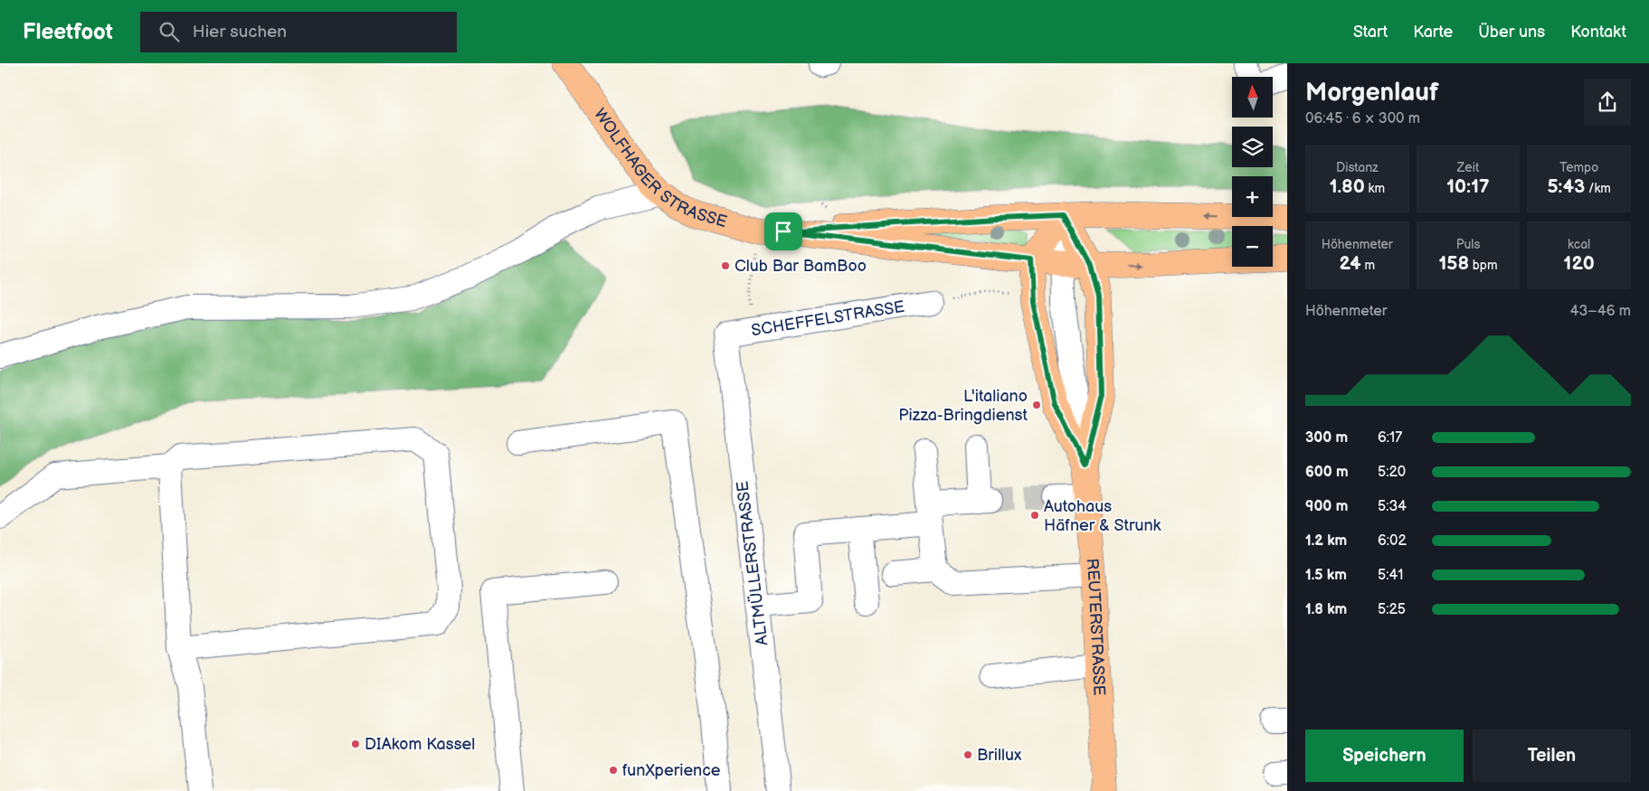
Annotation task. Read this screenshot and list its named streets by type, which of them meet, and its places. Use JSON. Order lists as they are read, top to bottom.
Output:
{
  "streets": {
    "main road": ["WOLFHAGER STRASSE", "REUTERSTRASSE"],
    "street": ["SCHEFFELSTRASSE", "ALTMÜLLERSTRASSE"]
  },
  "crossings": [
    ["WOLFHAGER STRASSE", "REUTERSTRASSE"],
    ["SCHEFFELSTRASSE", "ALTMÜLLERSTRASSE"]
  ],
  "places": [
    "Club Bar BamBoo",
    "L'italiano Pizza-Bringdienst",
    "Autohaus Häfner & Strunk",
    "DIAkom Kassel",
    "Brillux",
    "funXperience"
  ],
  "north": "top",
  "page": {
    "header": "Fleetfoot",
    "search": "Hier suchen",
    "nav": [
      "Start",
      "Karte",
      "Über uns",
      "Kontakt"
    ],
    "heading": ["Morgenlauf", "06:45 · 6 × 300 m"],
    "map_buttons": ["+", "−"],
    "stats": [
      ["Distanz", "1.80 km"],
      ["Zeit", "10:17"],
      ["Tempo", "5:43 /km"],
      ["Höhenmeter", "24 m"],
      ["Puls", "158 bpm"],
      ["kcal", "120"]
    ],
    "chart": ["Höhenmeter", "43–46 m"],
    "list": [
      {
        "name": "300 m",
        "note": "6:17"
      },
      {
        "name": "600 m",
        "note": "5:20"
      },
      {
        "name": "900 m",
        "note": "5:34"
      },
      {
        "name": "1.2 km",
        "note": "6:02"
      },
      {
        "name": "1.5 km",
        "note": "5:41"
      },
      {
        "name": "1.8 km",
        "note": "5:25"
      }
    ],
    "buttons": ["Speichern", "Teilen"]
  }
}
